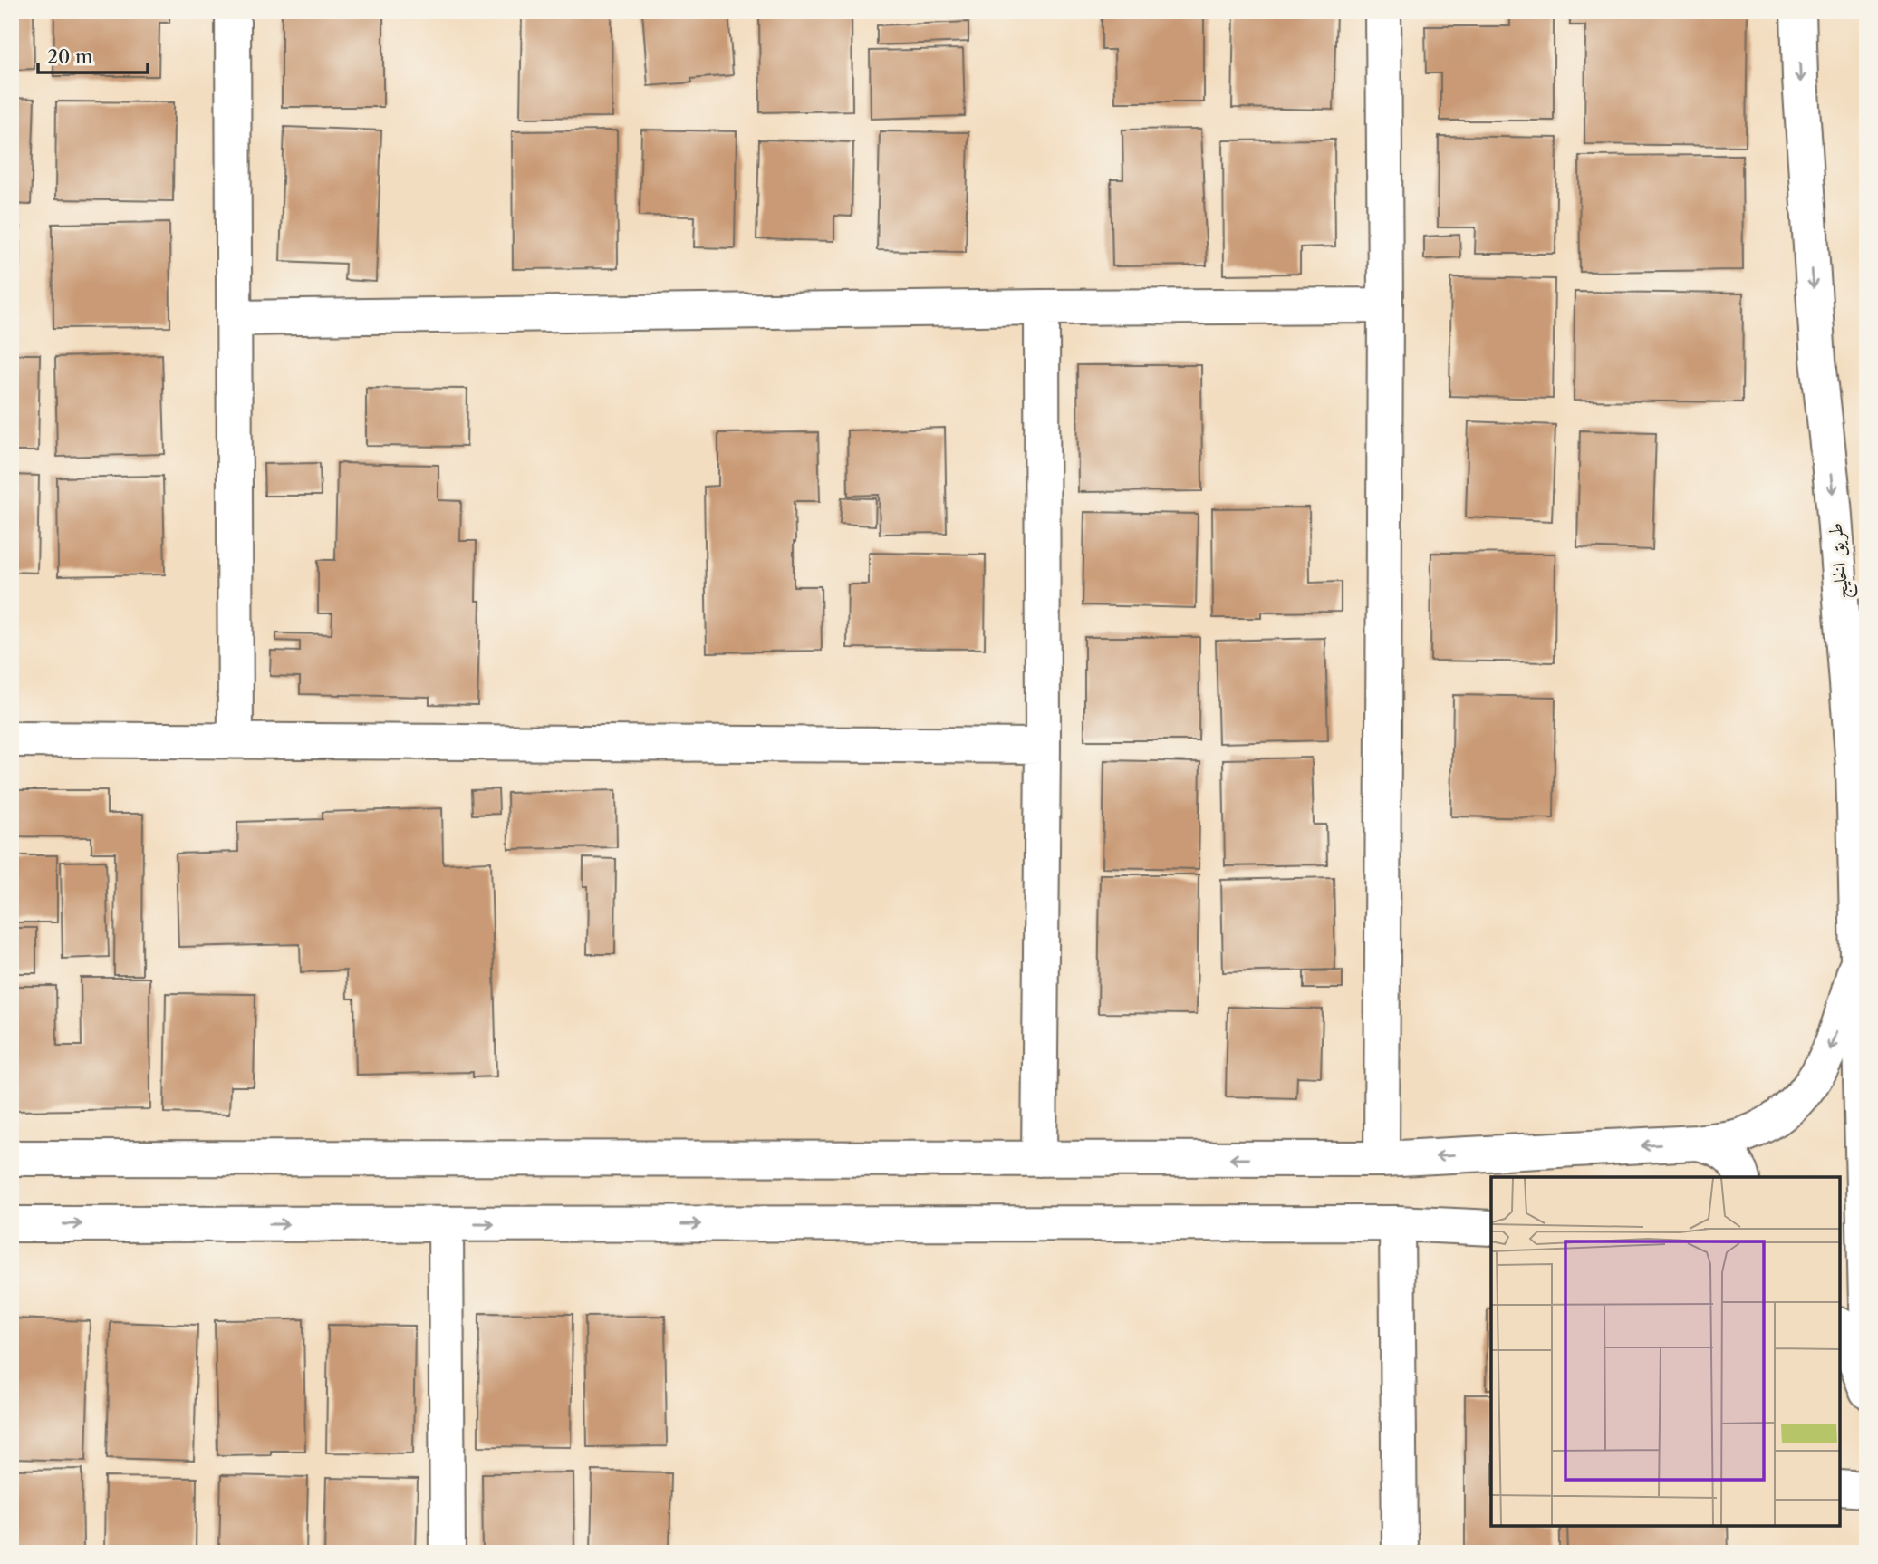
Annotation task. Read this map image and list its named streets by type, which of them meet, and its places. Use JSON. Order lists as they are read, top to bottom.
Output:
{
  "streets": {
    "street": ["طريق الخليج"]
  },
  "one_way": ["طريق الخليج"],
  "scale_bar": "20 m"
}
